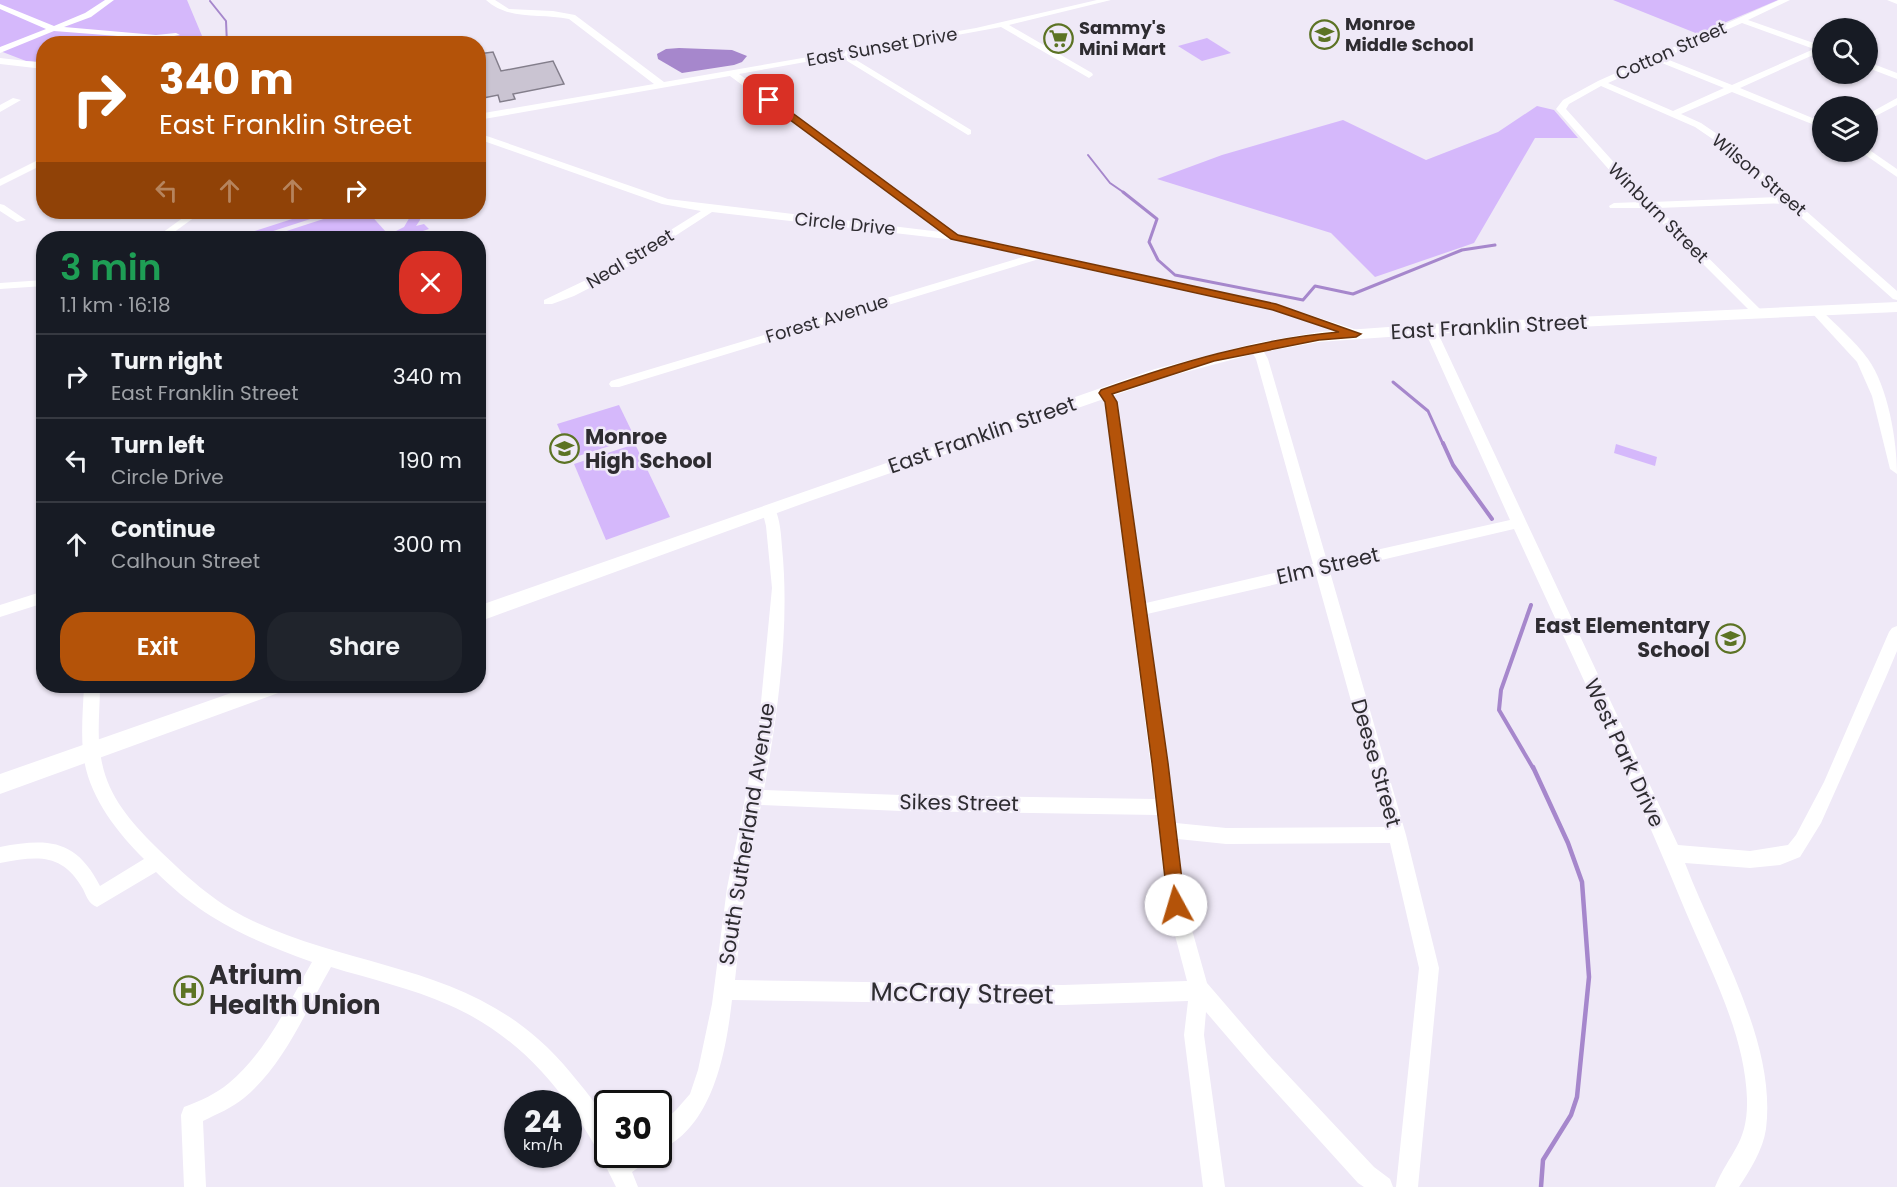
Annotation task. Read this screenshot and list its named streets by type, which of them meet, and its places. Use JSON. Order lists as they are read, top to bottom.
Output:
{
  "streets": {
    "main road": ["East Franklin Street"],
    "street": [
      "East Sunset Drive",
      "Cotton Street",
      "Wilson Street",
      "Winburn Street",
      "Circle Drive",
      "Neal Street",
      "Forest Avenue",
      "Elm Street",
      "West Park Drive",
      "Deese Street",
      "Sikes Street",
      "South Sutherland Avenue",
      "McCray Street"
    ]
  },
  "crossings": [
    ["Cotton Street", "Wilson Street"],
    ["Cotton Street", "Winburn Street"],
    ["Winburn Street", "East Franklin Street"],
    ["Circle Drive", "Neal Street"],
    ["Circle Drive", "Forest Avenue"],
    ["Circle Drive", "East Franklin Street"],
    ["East Franklin Street", "West Park Drive"],
    ["East Franklin Street", "Deese Street"],
    ["East Franklin Street", "South Sutherland Avenue"],
    ["Elm Street", "West Park Drive"],
    ["Elm Street", "Deese Street"],
    ["Sikes Street", "South Sutherland Avenue"],
    ["South Sutherland Avenue", "McCray Street"]
  ],
  "places": {
    "school or university": ["Monroe Middle School", "Monroe High School", "East Elementary School"],
    "supermarket": ["Sammy's Mini Mart"],
    "hospital": ["Atrium Health Union"]
  },
  "page": {
    "turn": ["340 m", "East Franklin Street"],
    "heading": ["3 min", "1.1 km · 16:18"],
    "list": [
      {
        "name": "Turn right",
        "note": "East Franklin Street",
        "value": "340 m"
      },
      {
        "name": "Turn left",
        "note": "Circle Drive",
        "value": "190 m"
      },
      {
        "name": "Continue",
        "note": "Calhoun Street",
        "value": "300 m"
      }
    ],
    "buttons": ["Exit", "Share"],
    "speed": "24 km/h",
    "limit": "30"
  }
}
